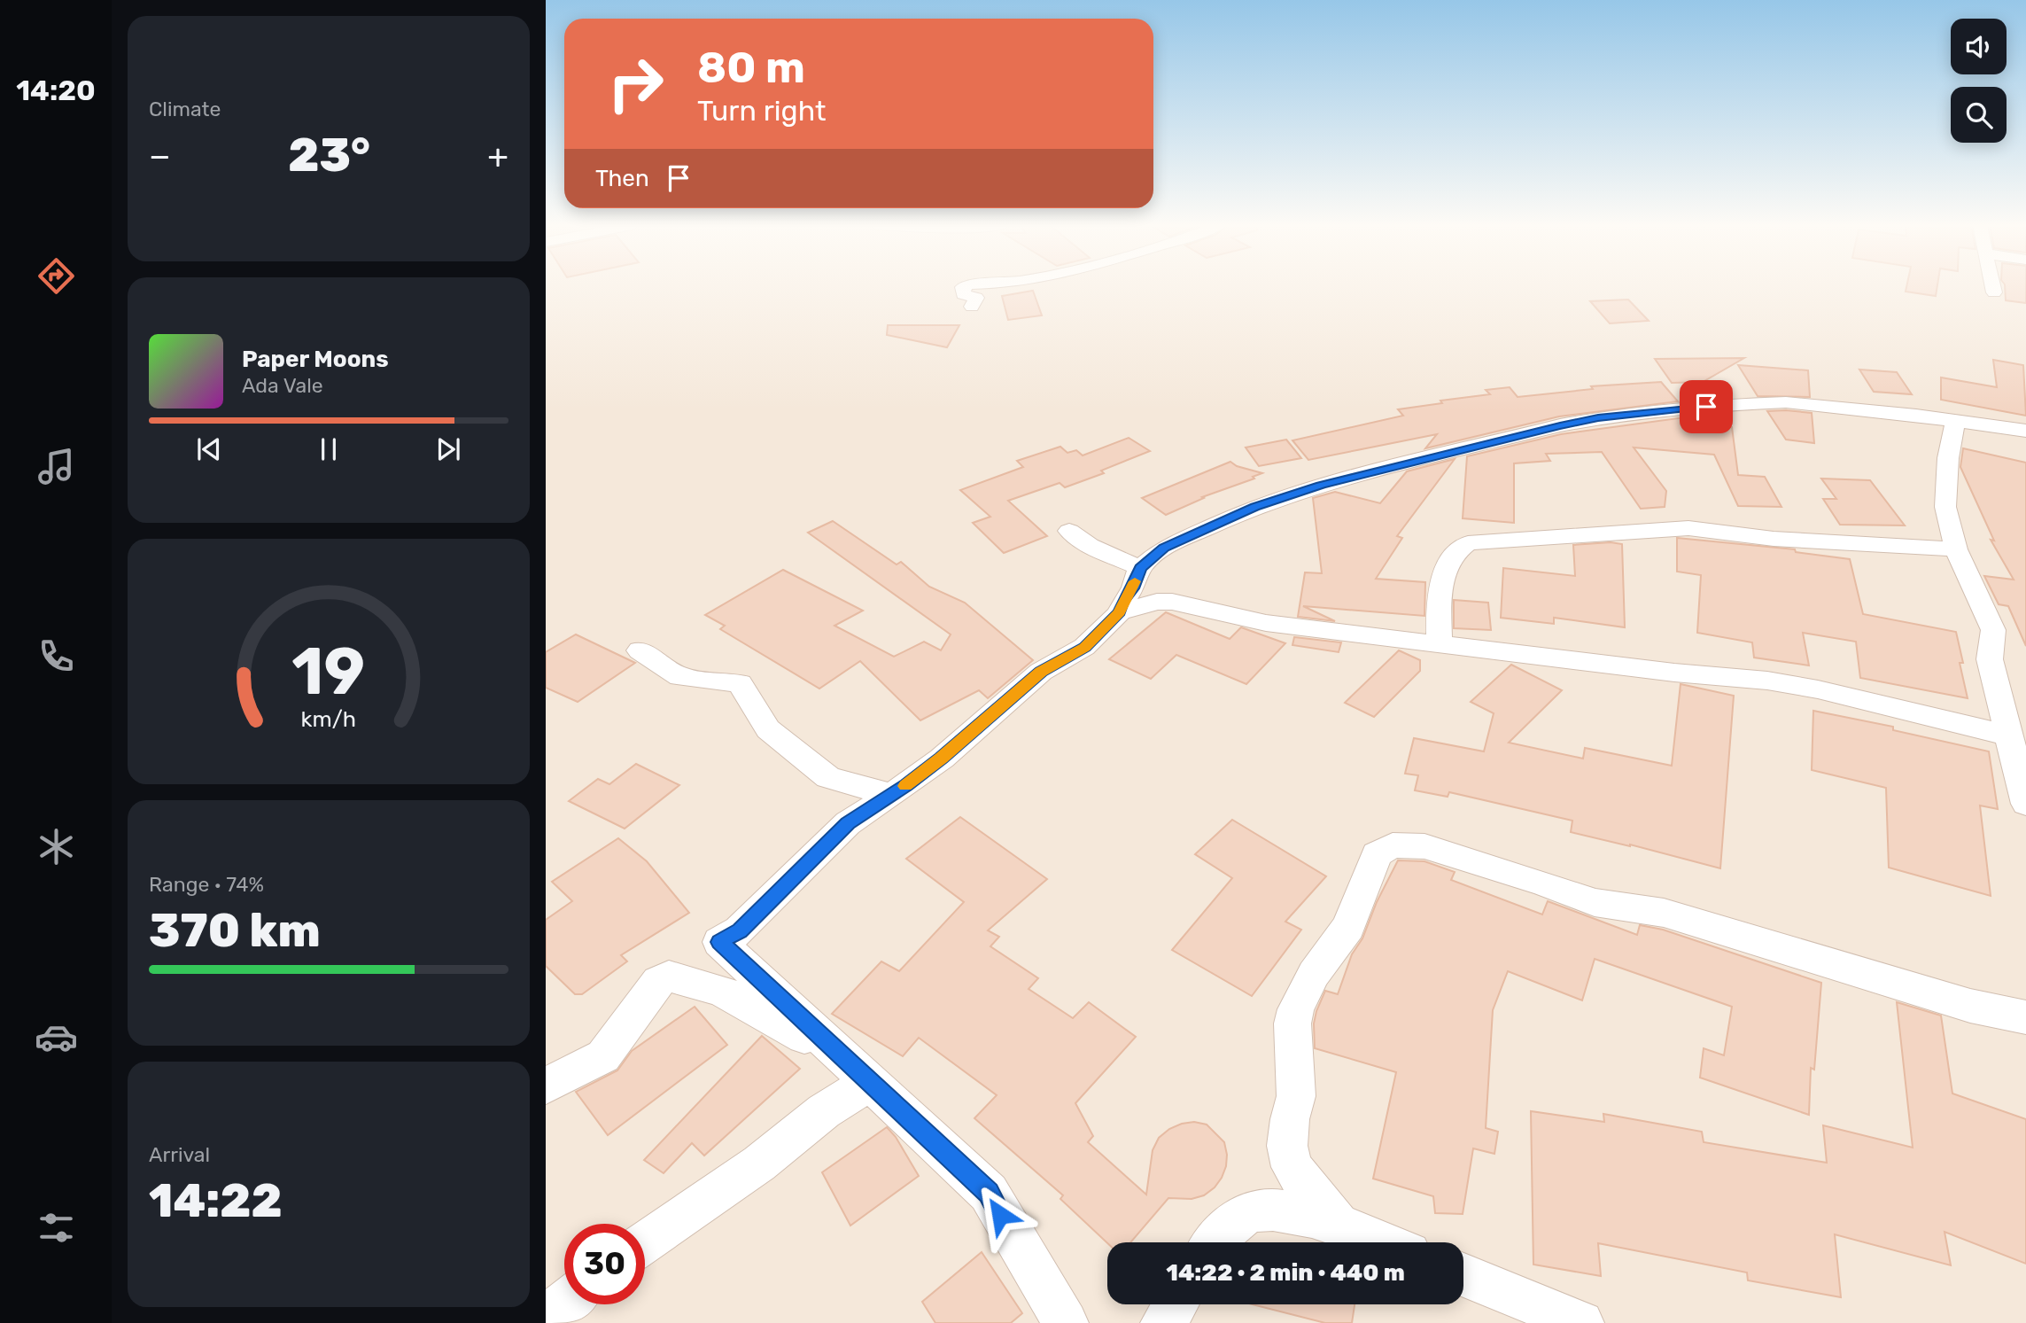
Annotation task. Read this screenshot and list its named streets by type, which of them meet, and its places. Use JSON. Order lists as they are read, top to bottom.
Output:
{
  "page": {
    "tabs": "14:20",
    "tile": [
      "Climate",
      ["Range · 74%", "370 km"],
      ["Arrival", "14:22"]
    ],
    "turn": ["80 m", "Turn right"],
    "heat": ["−", "23°", "+"],
    "then": "Then",
    "song": ["Paper Moons", "Ada Vale"],
    "limit": "30",
    "trip": "14:22 · 2 min · 440 m",
    "gauge": ["19", "km/h"]
  }
}
